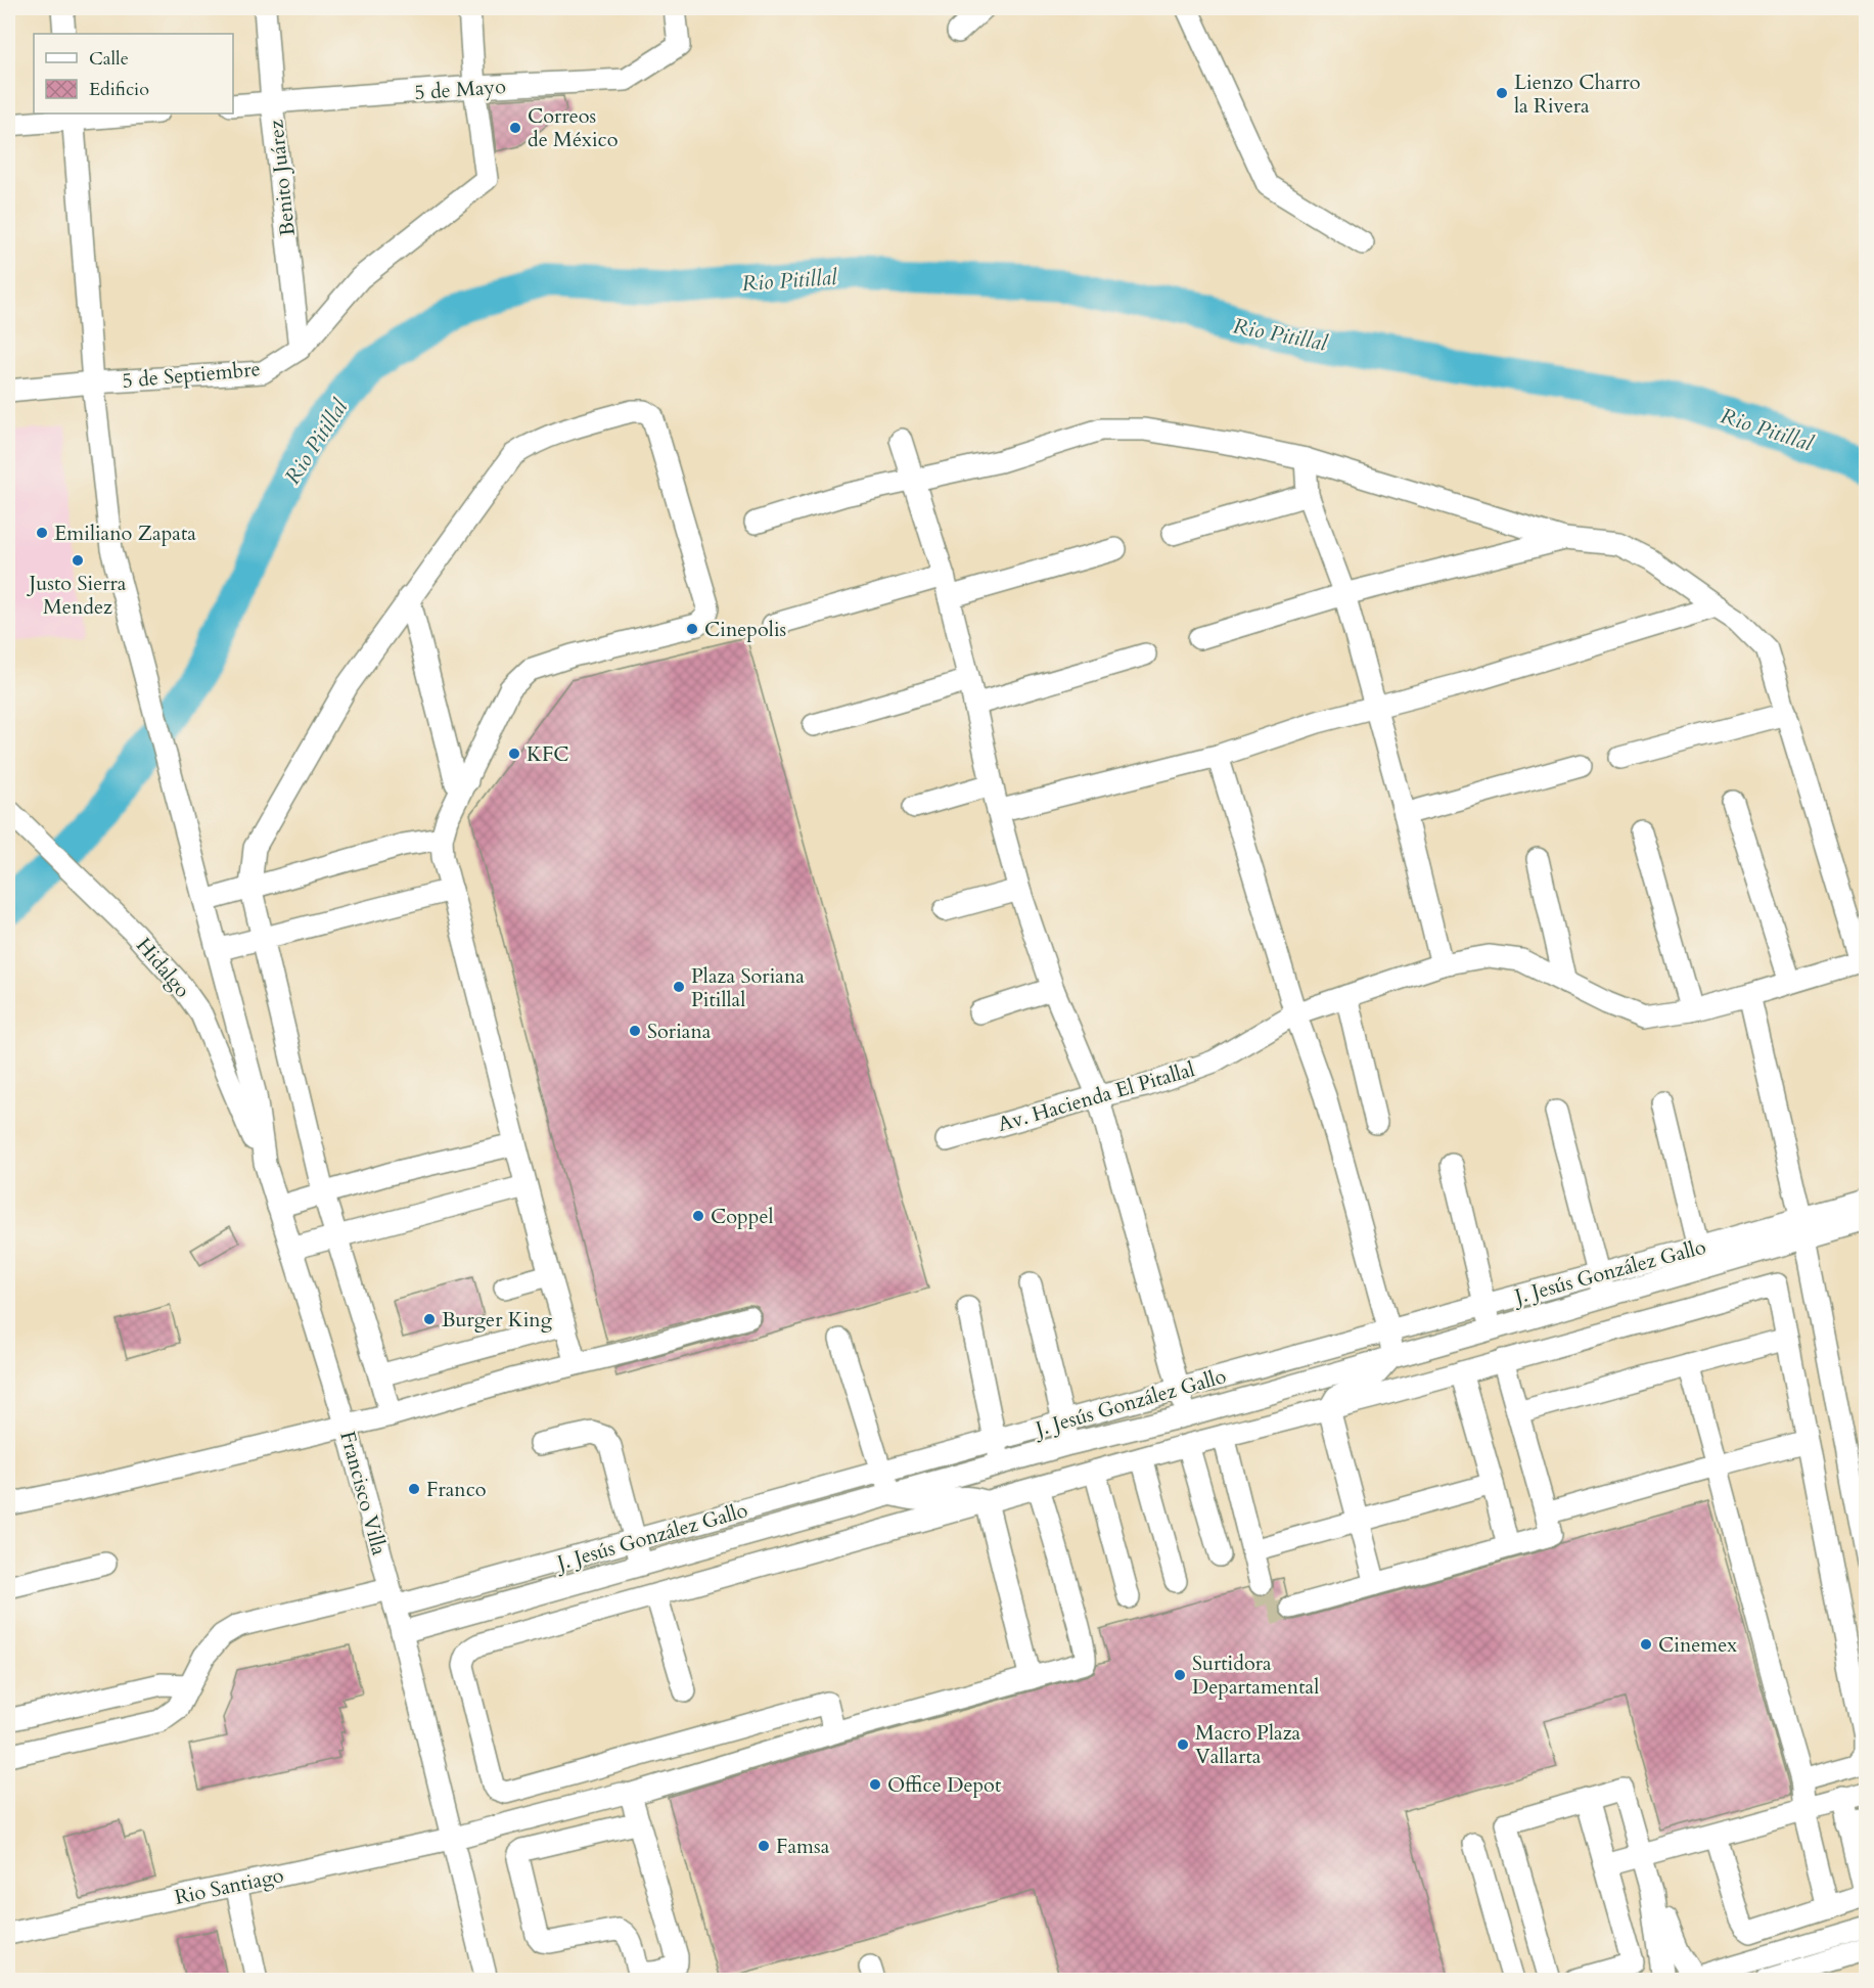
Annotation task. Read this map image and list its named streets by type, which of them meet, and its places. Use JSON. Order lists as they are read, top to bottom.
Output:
{
  "streets": {
    "street": [
      "5 de Mayo",
      "Benito Juárez",
      "5 de Septiembre",
      "Hidalgo",
      "Av. Hacienda El Pitallal",
      "J. Jesús González Gallo",
      "Francisco Villa",
      "Rio Santiago"
    ]
  },
  "crossings": [
    ["5 de Mayo", "Benito Juárez"],
    ["5 de Mayo", "5 de Septiembre"],
    ["Benito Juárez", "5 de Septiembre"],
    ["Hidalgo", "Francisco Villa"],
    ["J. Jesús González Gallo", "Francisco Villa"],
    ["Francisco Villa", "Rio Santiago"]
  ],
  "water": ["Rio Pitillal"],
  "places": [
    "Lienzo Charro la Rivera",
    "Correos de México",
    "Emiliano Zapata",
    "Justo Sierra Mendez",
    "Cinepolis",
    "KFC",
    "Plaza Soriana Pitillal",
    "Soriana",
    "Coppel",
    "Burger King",
    "Franco",
    "Cinemex",
    "Surtidora Departamental",
    "Macro Plaza Vallarta",
    "Office Depot",
    "Famsa"
  ],
  "legend": ["Calle", "Edificio"]
}
